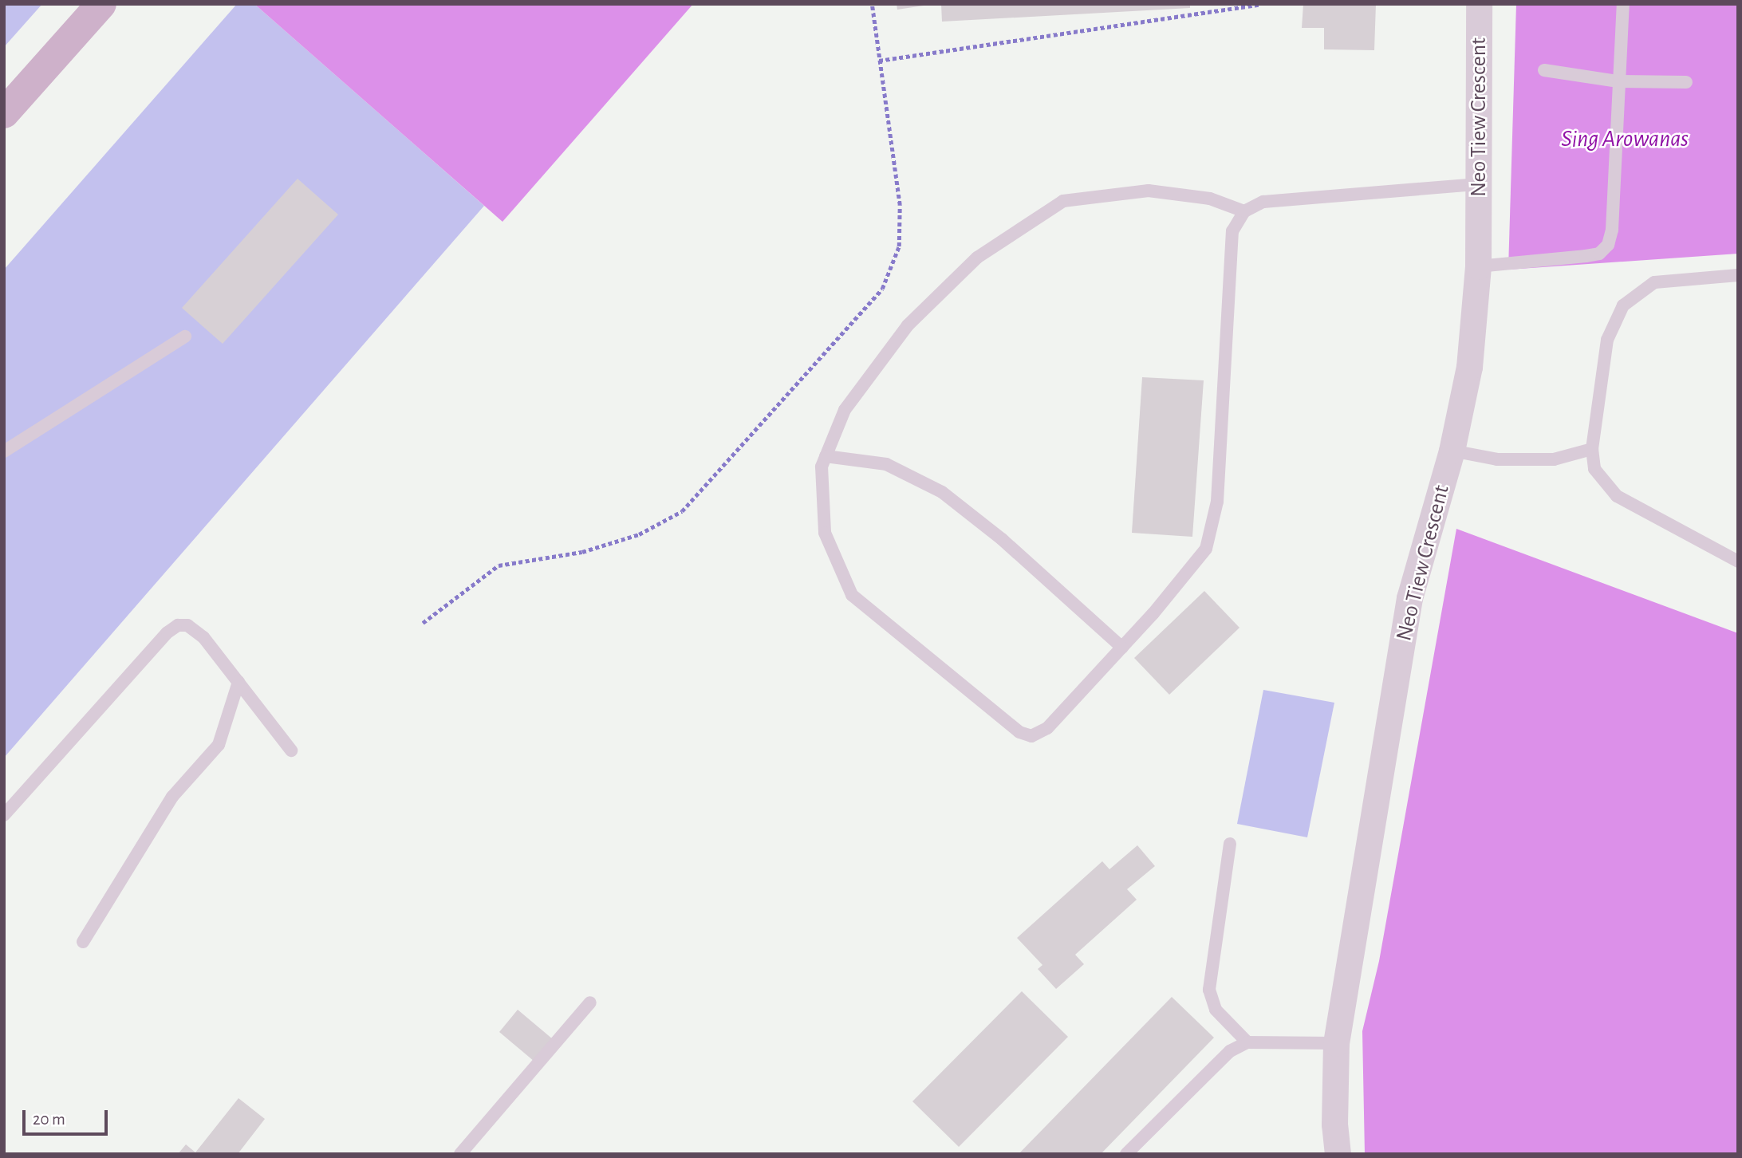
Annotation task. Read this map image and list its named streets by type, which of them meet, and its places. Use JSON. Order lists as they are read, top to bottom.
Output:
{
  "streets": {
    "street": ["Neo Tiew Crescent"]
  },
  "water": ["Sing Arowanas"],
  "scale_bar": "20 m"
}
